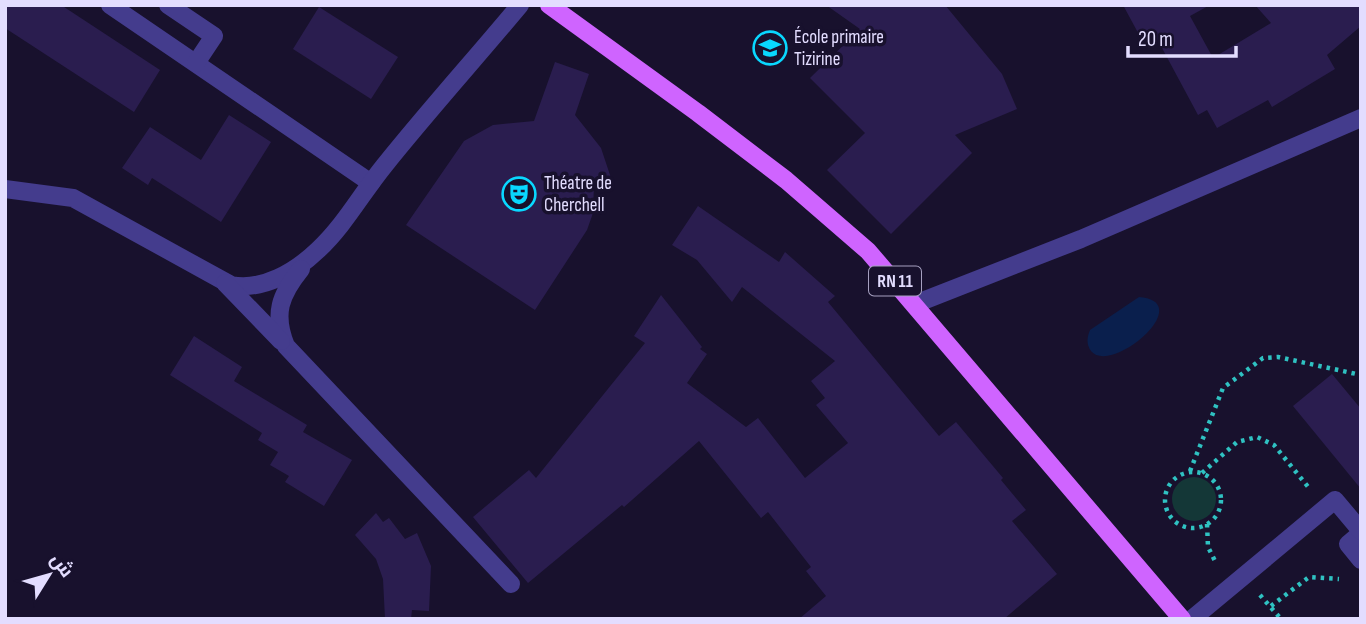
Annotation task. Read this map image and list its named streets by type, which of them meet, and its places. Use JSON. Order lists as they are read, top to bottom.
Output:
{
  "streets": {
    "main road": ["RN 11"]
  },
  "places": {
    "school or university": ["École primaire Tizirine"],
    "theatre": ["Théatre de Cherchell"]
  },
  "scale_bar": "20 m",
  "north": "top right"
}
